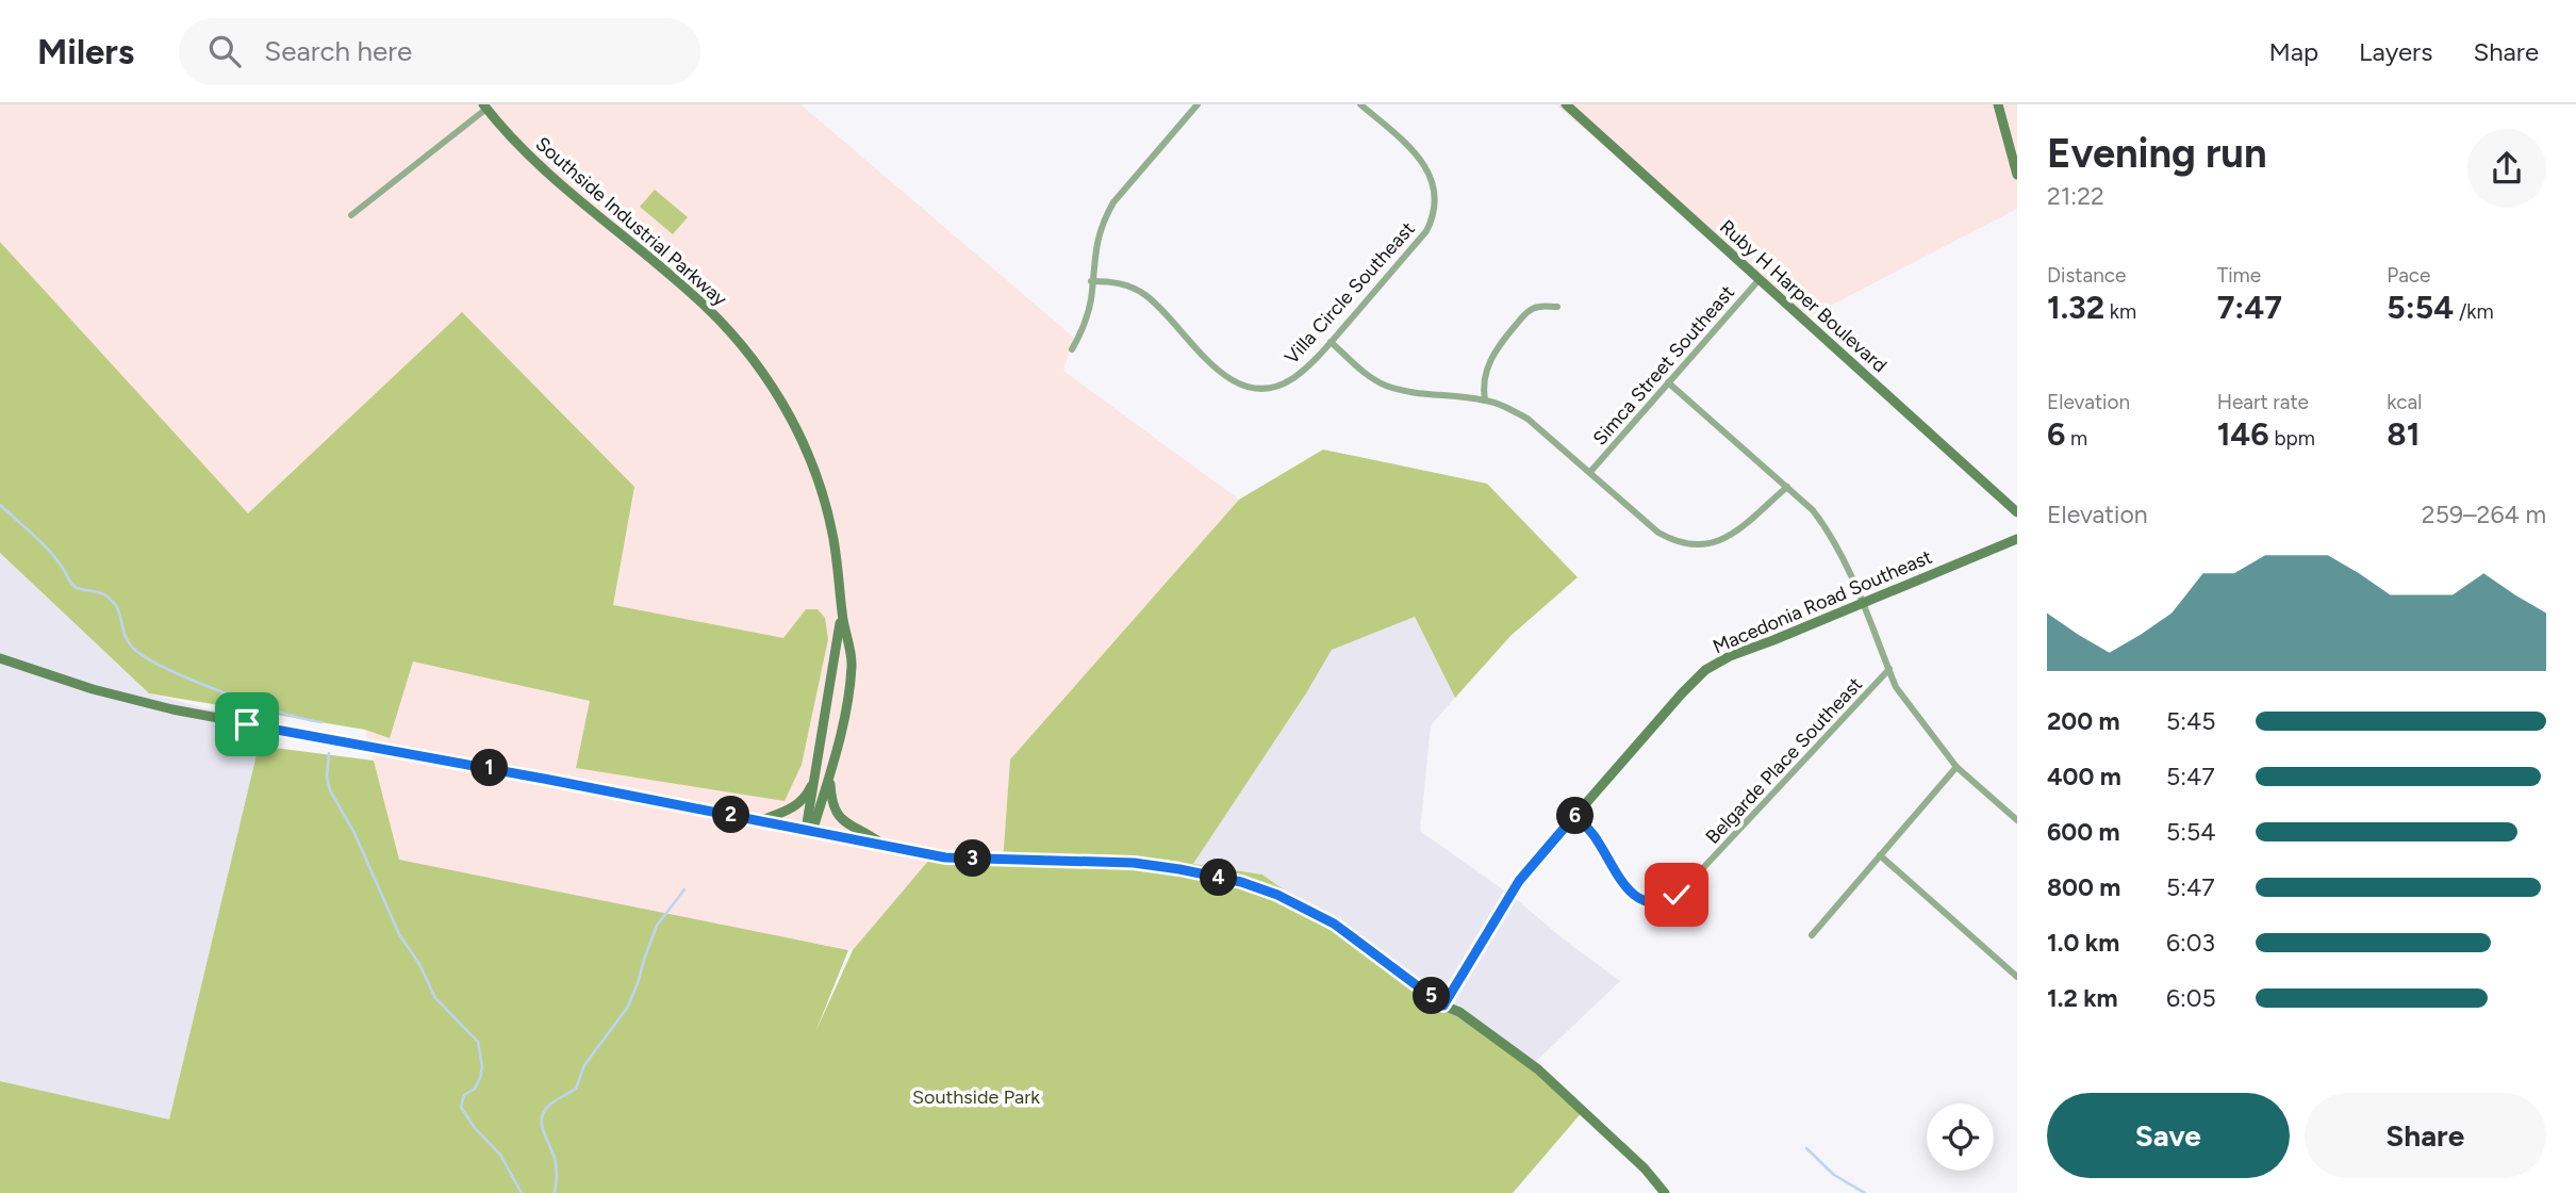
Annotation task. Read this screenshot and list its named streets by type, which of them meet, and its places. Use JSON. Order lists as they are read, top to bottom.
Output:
{
  "streets": {
    "street": [
      "Southside Industrial Parkway",
      "Villa Circle Southeast",
      "Ruby H Harper Boulevard",
      "Simca Street Southeast",
      "Macedonia Road Southeast",
      "Belgarde Place Southeast"
    ]
  },
  "crossings": [
    ["Ruby H Harper Boulevard", "Simca Street Southeast"],
    ["Macedonia Road Southeast", "Belgarde Place Southeast"]
  ],
  "parks": ["Southside Park"],
  "page": {
    "header": "Milers",
    "search": "Search here",
    "nav": ["Map", "Layers", "Share"],
    "heading": ["Evening run", "21:22"],
    "stats": [
      ["Distance", "1.32 km"],
      ["Time", "7:47"],
      ["Pace", "5:54 /km"],
      ["Elevation", "6 m"],
      ["Heart rate", "146 bpm"],
      ["kcal", "81"]
    ],
    "chart": ["Elevation", "259–264 m"],
    "list": [
      {
        "name": "200 m",
        "note": "5:45"
      },
      {
        "name": "400 m",
        "note": "5:47"
      },
      {
        "name": "600 m",
        "note": "5:54"
      },
      {
        "name": "800 m",
        "note": "5:47"
      },
      {
        "name": "1.0 km",
        "note": "6:03"
      },
      {
        "name": "1.2 km",
        "note": "6:05"
      }
    ],
    "pins": [
      "1",
      "2",
      "6",
      "3",
      "4",
      "5"
    ],
    "buttons": ["Save", "Share"]
  }
}
